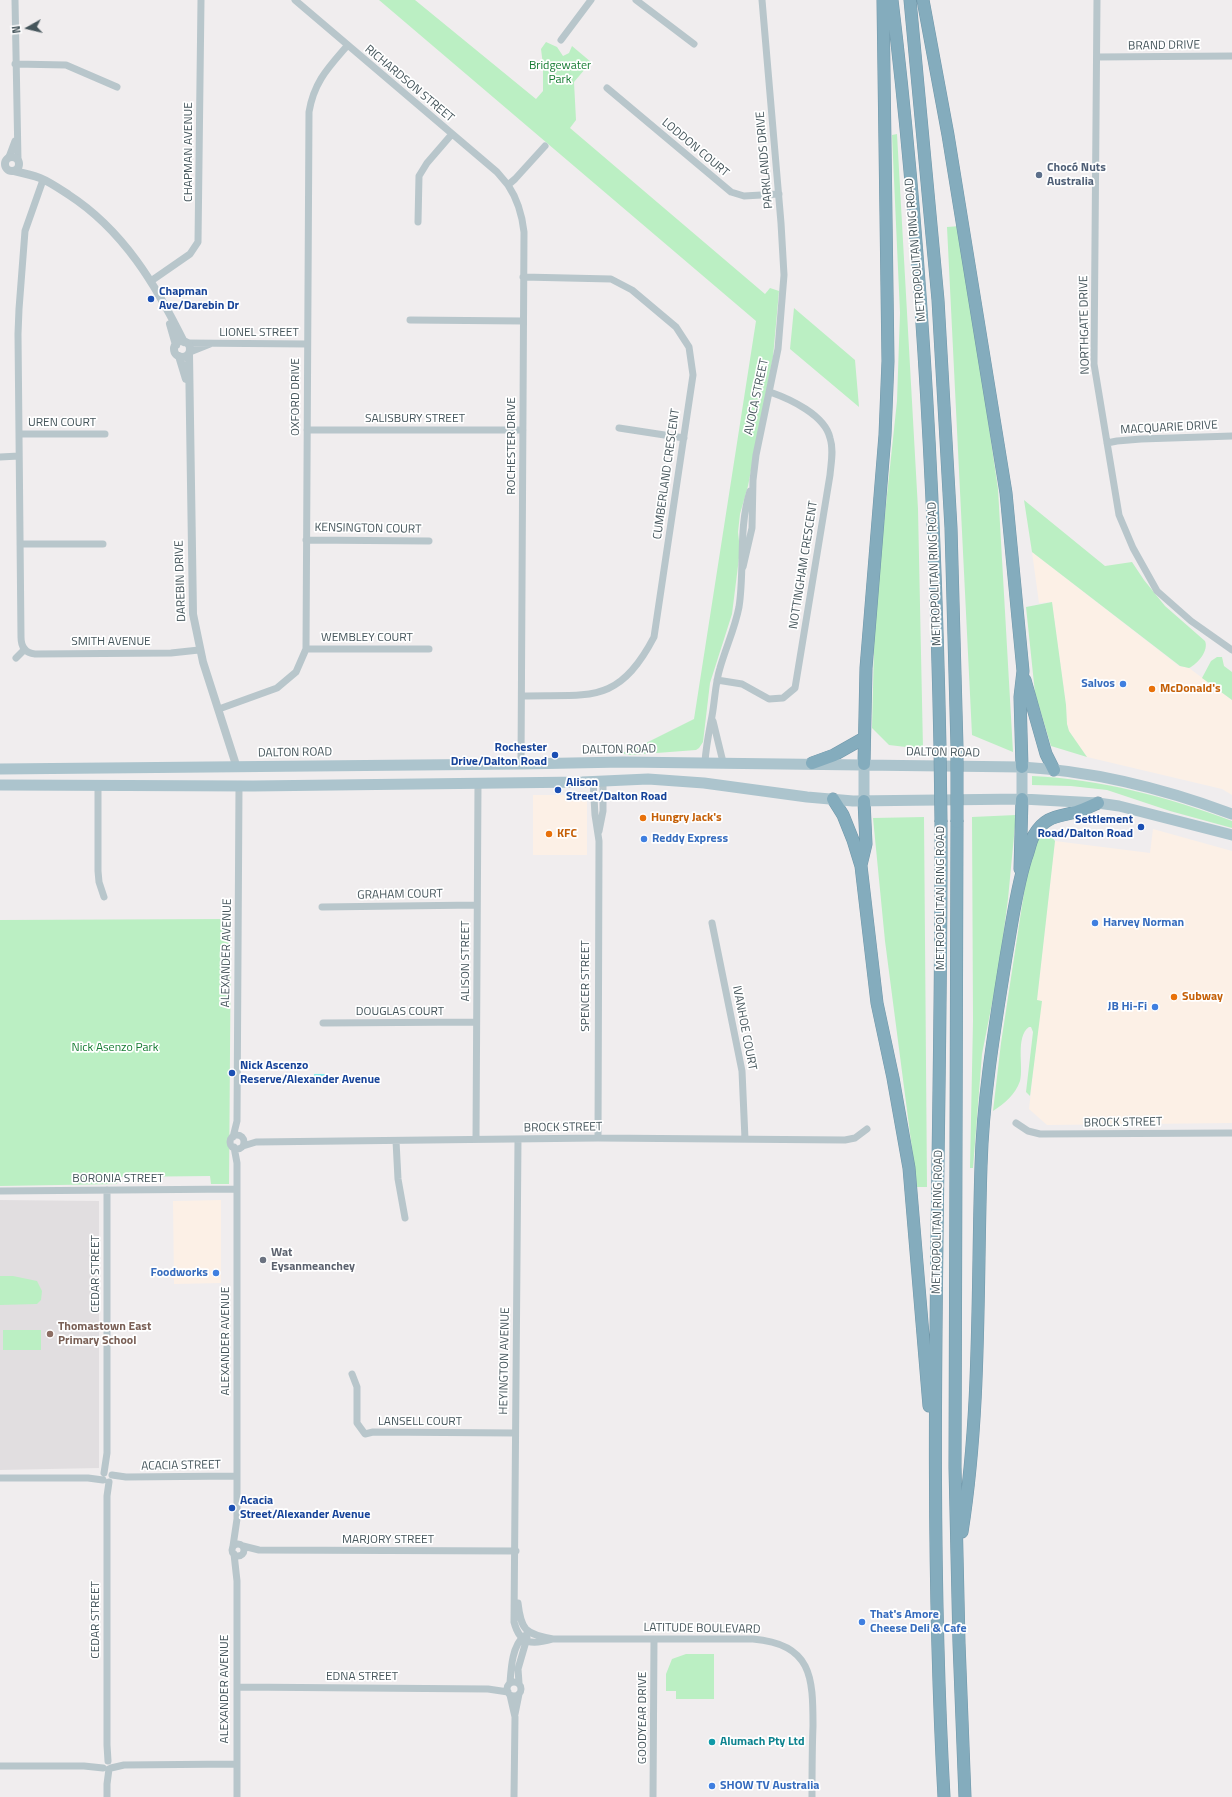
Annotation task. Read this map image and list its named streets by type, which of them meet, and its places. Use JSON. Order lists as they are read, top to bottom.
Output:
{
  "streets": {
    "highway": ["METROPOLITAN RING ROAD"],
    "main road": ["DALTON ROAD", "SPENCER STREET"],
    "street": [
      "BRAND DRIVE",
      "RICHARDSON STREET",
      "LODDON COURT",
      "CHAPMAN AVENUE",
      "PARKLANDS DRIVE",
      "NORTHGATE DRIVE",
      "LIONEL STREET",
      "OXFORD DRIVE",
      "AVOCA STREET",
      "SALISBURY STREET",
      "UREN COURT",
      "MACQUARIE DRIVE",
      "ROCHESTER DRIVE",
      "CUMBERLAND CRESCENT",
      "KENSINGTON COURT",
      "NOTTINGHAM CRESCENT",
      "DAREBIN DRIVE",
      "WEMBLEY COURT",
      "SMITH AVENUE",
      "GRAHAM COURT",
      "ALEXANDER AVENUE",
      "ALISON STREET",
      "DOUGLAS COURT",
      "IVANHOE COURT",
      "BROCK STREET",
      "BORONIA STREET",
      "CEDAR STREET",
      "HEYINGTON AVENUE",
      "LANSELL COURT",
      "ACACIA STREET",
      "MARJORY STREET",
      "LATITUDE BOULEVARD",
      "EDNA STREET",
      "GOODYEAR DRIVE"
    ]
  },
  "crossings": [
    ["BRAND DRIVE", "NORTHGATE DRIVE"],
    ["RICHARDSON STREET", "OXFORD DRIVE"],
    ["RICHARDSON STREET", "ROCHESTER DRIVE"],
    ["LODDON COURT", "PARKLANDS DRIVE"],
    ["PARKLANDS DRIVE", "AVOCA STREET"],
    ["NORTHGATE DRIVE", "MACQUARIE DRIVE"],
    ["LIONEL STREET", "OXFORD DRIVE"],
    ["LIONEL STREET", "DAREBIN DRIVE"],
    ["OXFORD DRIVE", "SALISBURY STREET"],
    ["OXFORD DRIVE", "KENSINGTON COURT"],
    ["OXFORD DRIVE", "DAREBIN DRIVE"],
    ["OXFORD DRIVE", "WEMBLEY COURT"],
    ["AVOCA STREET", "NOTTINGHAM CRESCENT"],
    ["AVOCA STREET", "DALTON ROAD"],
    ["SALISBURY STREET", "ROCHESTER DRIVE"],
    ["ROCHESTER DRIVE", "CUMBERLAND CRESCENT"],
    ["ROCHESTER DRIVE", "DALTON ROAD"],
    ["DAREBIN DRIVE", "SMITH AVENUE"],
    ["DAREBIN DRIVE", "DALTON ROAD"],
    ["DALTON ROAD", "SPENCER STREET"],
    ["GRAHAM COURT", "ALISON STREET"],
    ["ALEXANDER AVENUE", "BROCK STREET"],
    ["ALEXANDER AVENUE", "BORONIA STREET"],
    ["ALEXANDER AVENUE", "ACACIA STREET"],
    ["ALEXANDER AVENUE", "MARJORY STREET"],
    ["ALEXANDER AVENUE", "EDNA STREET"],
    ["ALISON STREET", "DOUGLAS COURT"],
    ["ALISON STREET", "BROCK STREET"],
    ["SPENCER STREET", "BROCK STREET"],
    ["IVANHOE COURT", "BROCK STREET"],
    ["BROCK STREET", "HEYINGTON AVENUE"],
    ["BORONIA STREET", "CEDAR STREET"],
    ["CEDAR STREET", "ACACIA STREET"],
    ["HEYINGTON AVENUE", "LANSELL COURT"],
    ["HEYINGTON AVENUE", "MARJORY STREET"],
    ["HEYINGTON AVENUE", "LATITUDE BOULEVARD"],
    ["LATITUDE BOULEVARD", "GOODYEAR DRIVE"]
  ],
  "parks": ["Bridgewater Park", "Nick Asenzo Park"],
  "places": [
    "Chocó Nuts Australia",
    "Chapman Ave/Darebin Dr",
    "Salvos",
    "McDonald's",
    "Rochester Drive/Dalton Road",
    "Alison Street/Dalton Road",
    "Hungry Jack's",
    "Settlement Road/Dalton Road",
    "KFC",
    "Reddy Express",
    "Harvey Norman",
    "Subway",
    "JB Hi-Fi",
    "Nick Ascenzo Reserve/Alexander Avenue",
    "Wat Eysanmeanchey",
    "Foodworks",
    "Thomastown East Primary School",
    "Acacia Street/Alexander Avenue",
    "That's Amore Cheese Deli & Cafe",
    "Alumach Pty Ltd",
    "SHOW TV Australia"
  ],
  "north": "left"
}
